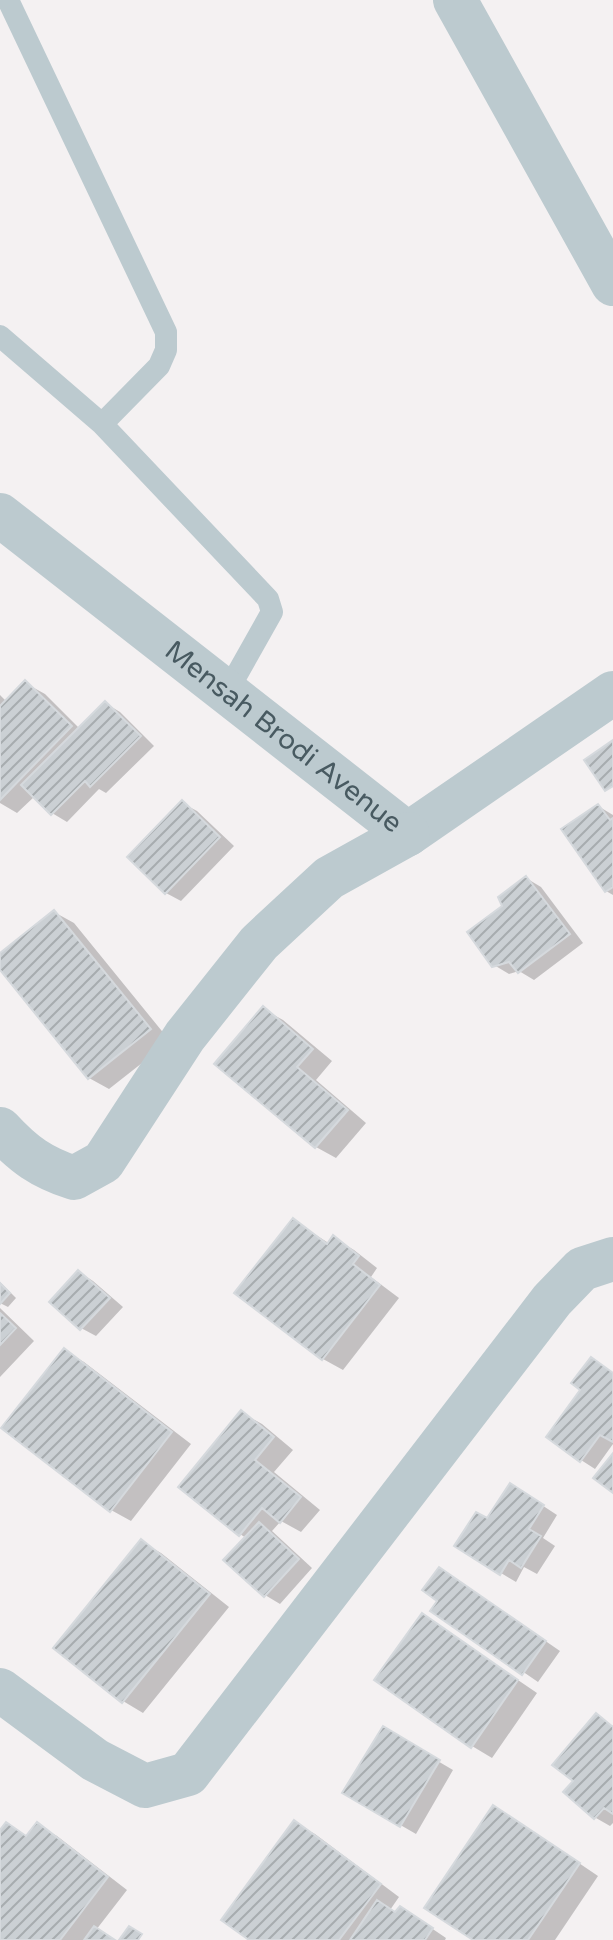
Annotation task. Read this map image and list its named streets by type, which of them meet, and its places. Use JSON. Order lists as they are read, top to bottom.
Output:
{
  "streets": {
    "street": ["Mensah Brodi Avenue"]
  }
}
